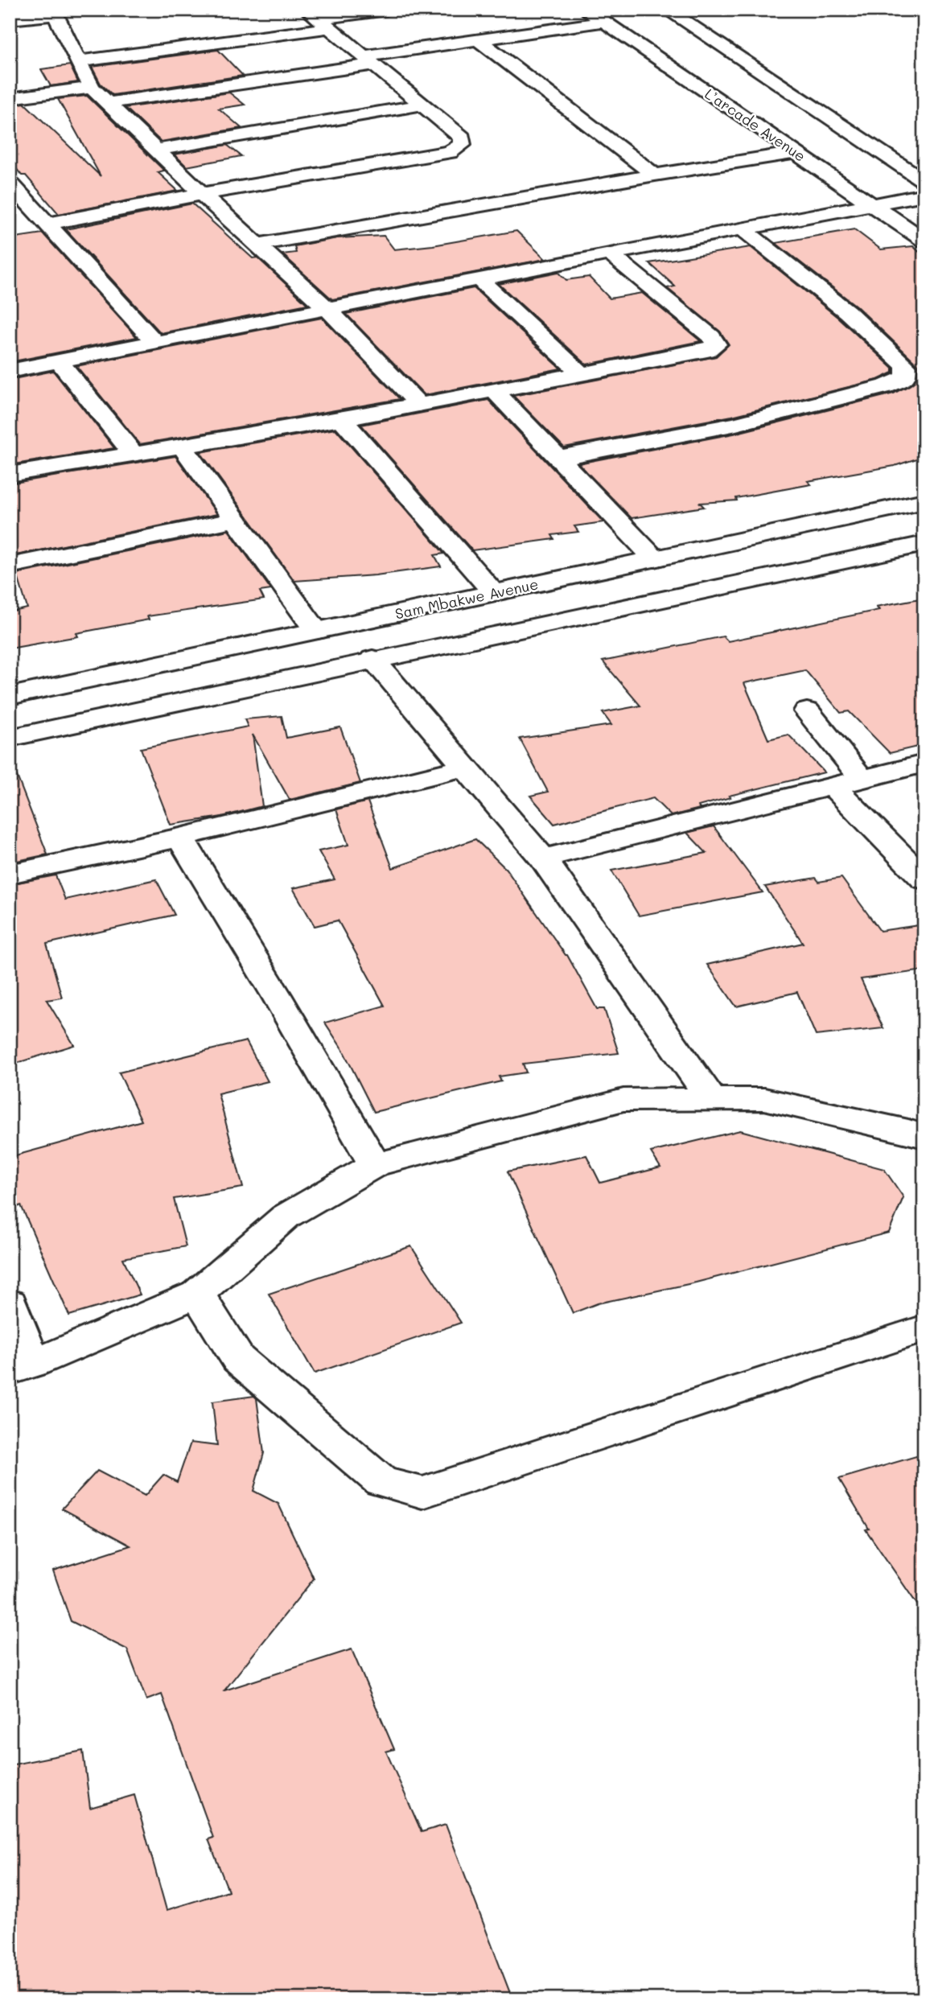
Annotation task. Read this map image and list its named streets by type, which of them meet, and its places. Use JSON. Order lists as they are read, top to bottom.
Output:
{
  "streets": {
    "street": ["L’arcade Avenue", "Sam Mbakwe Avenue"]
  }
}
